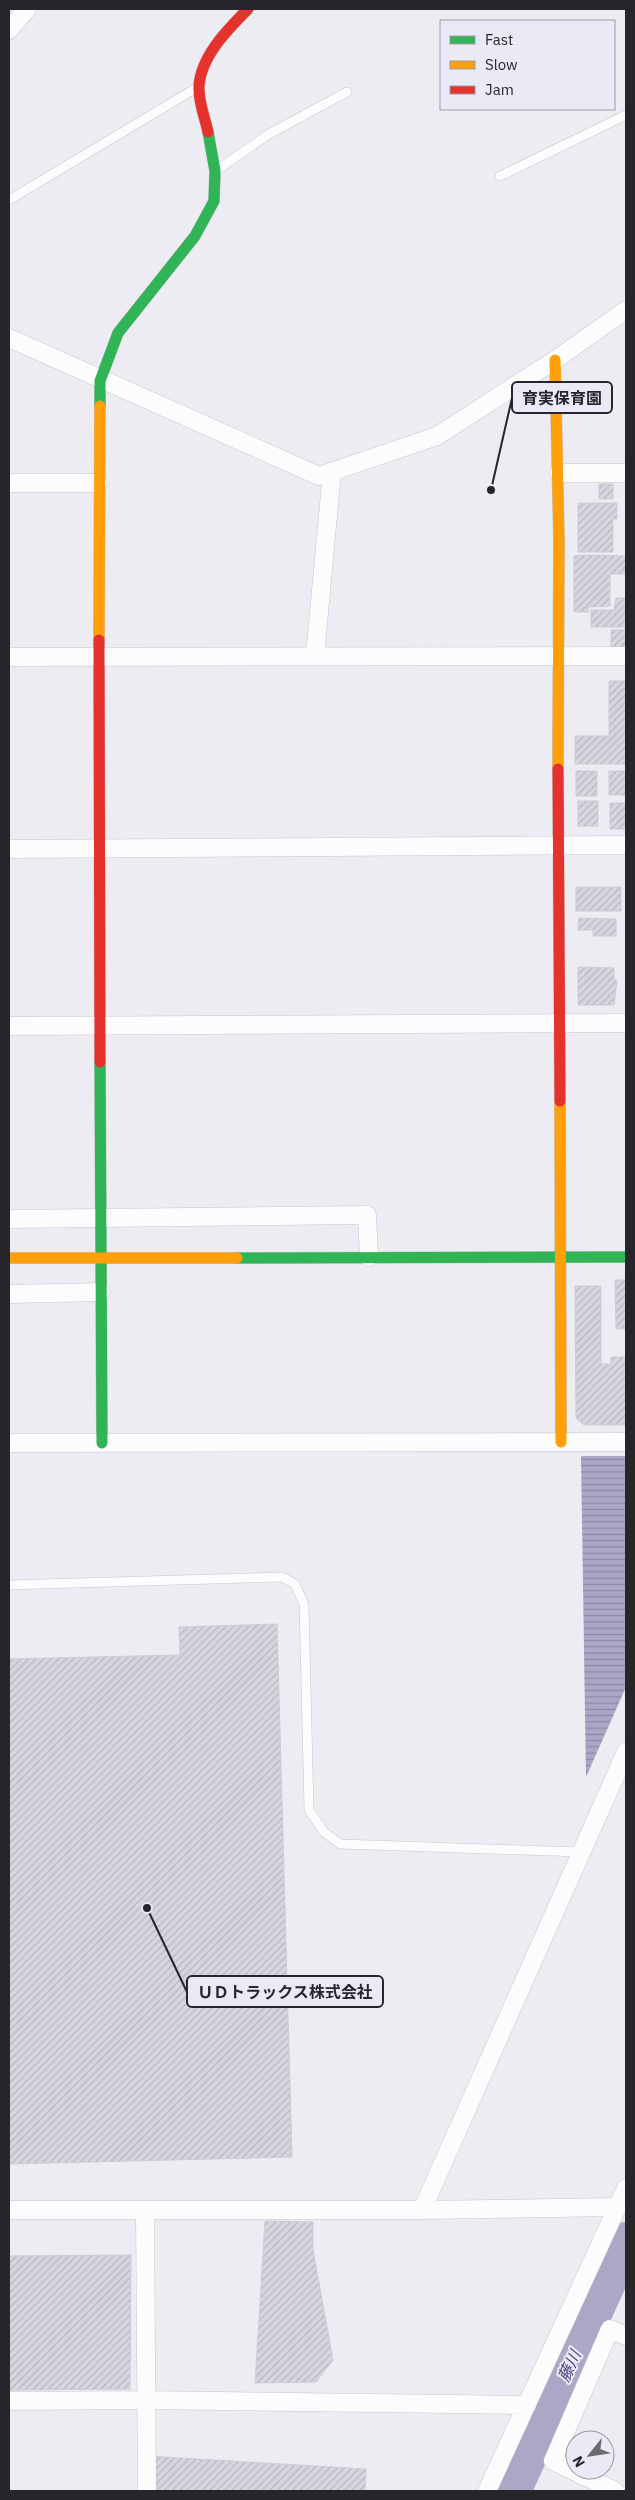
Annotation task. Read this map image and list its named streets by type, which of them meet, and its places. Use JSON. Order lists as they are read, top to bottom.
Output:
{
  "water": ["藤川"],
  "places": ["育実保育園", "ＵＤトラックス株式会社"],
  "legend": ["Fast", "Slow", "Jam"],
  "north": "bottom left"
}
